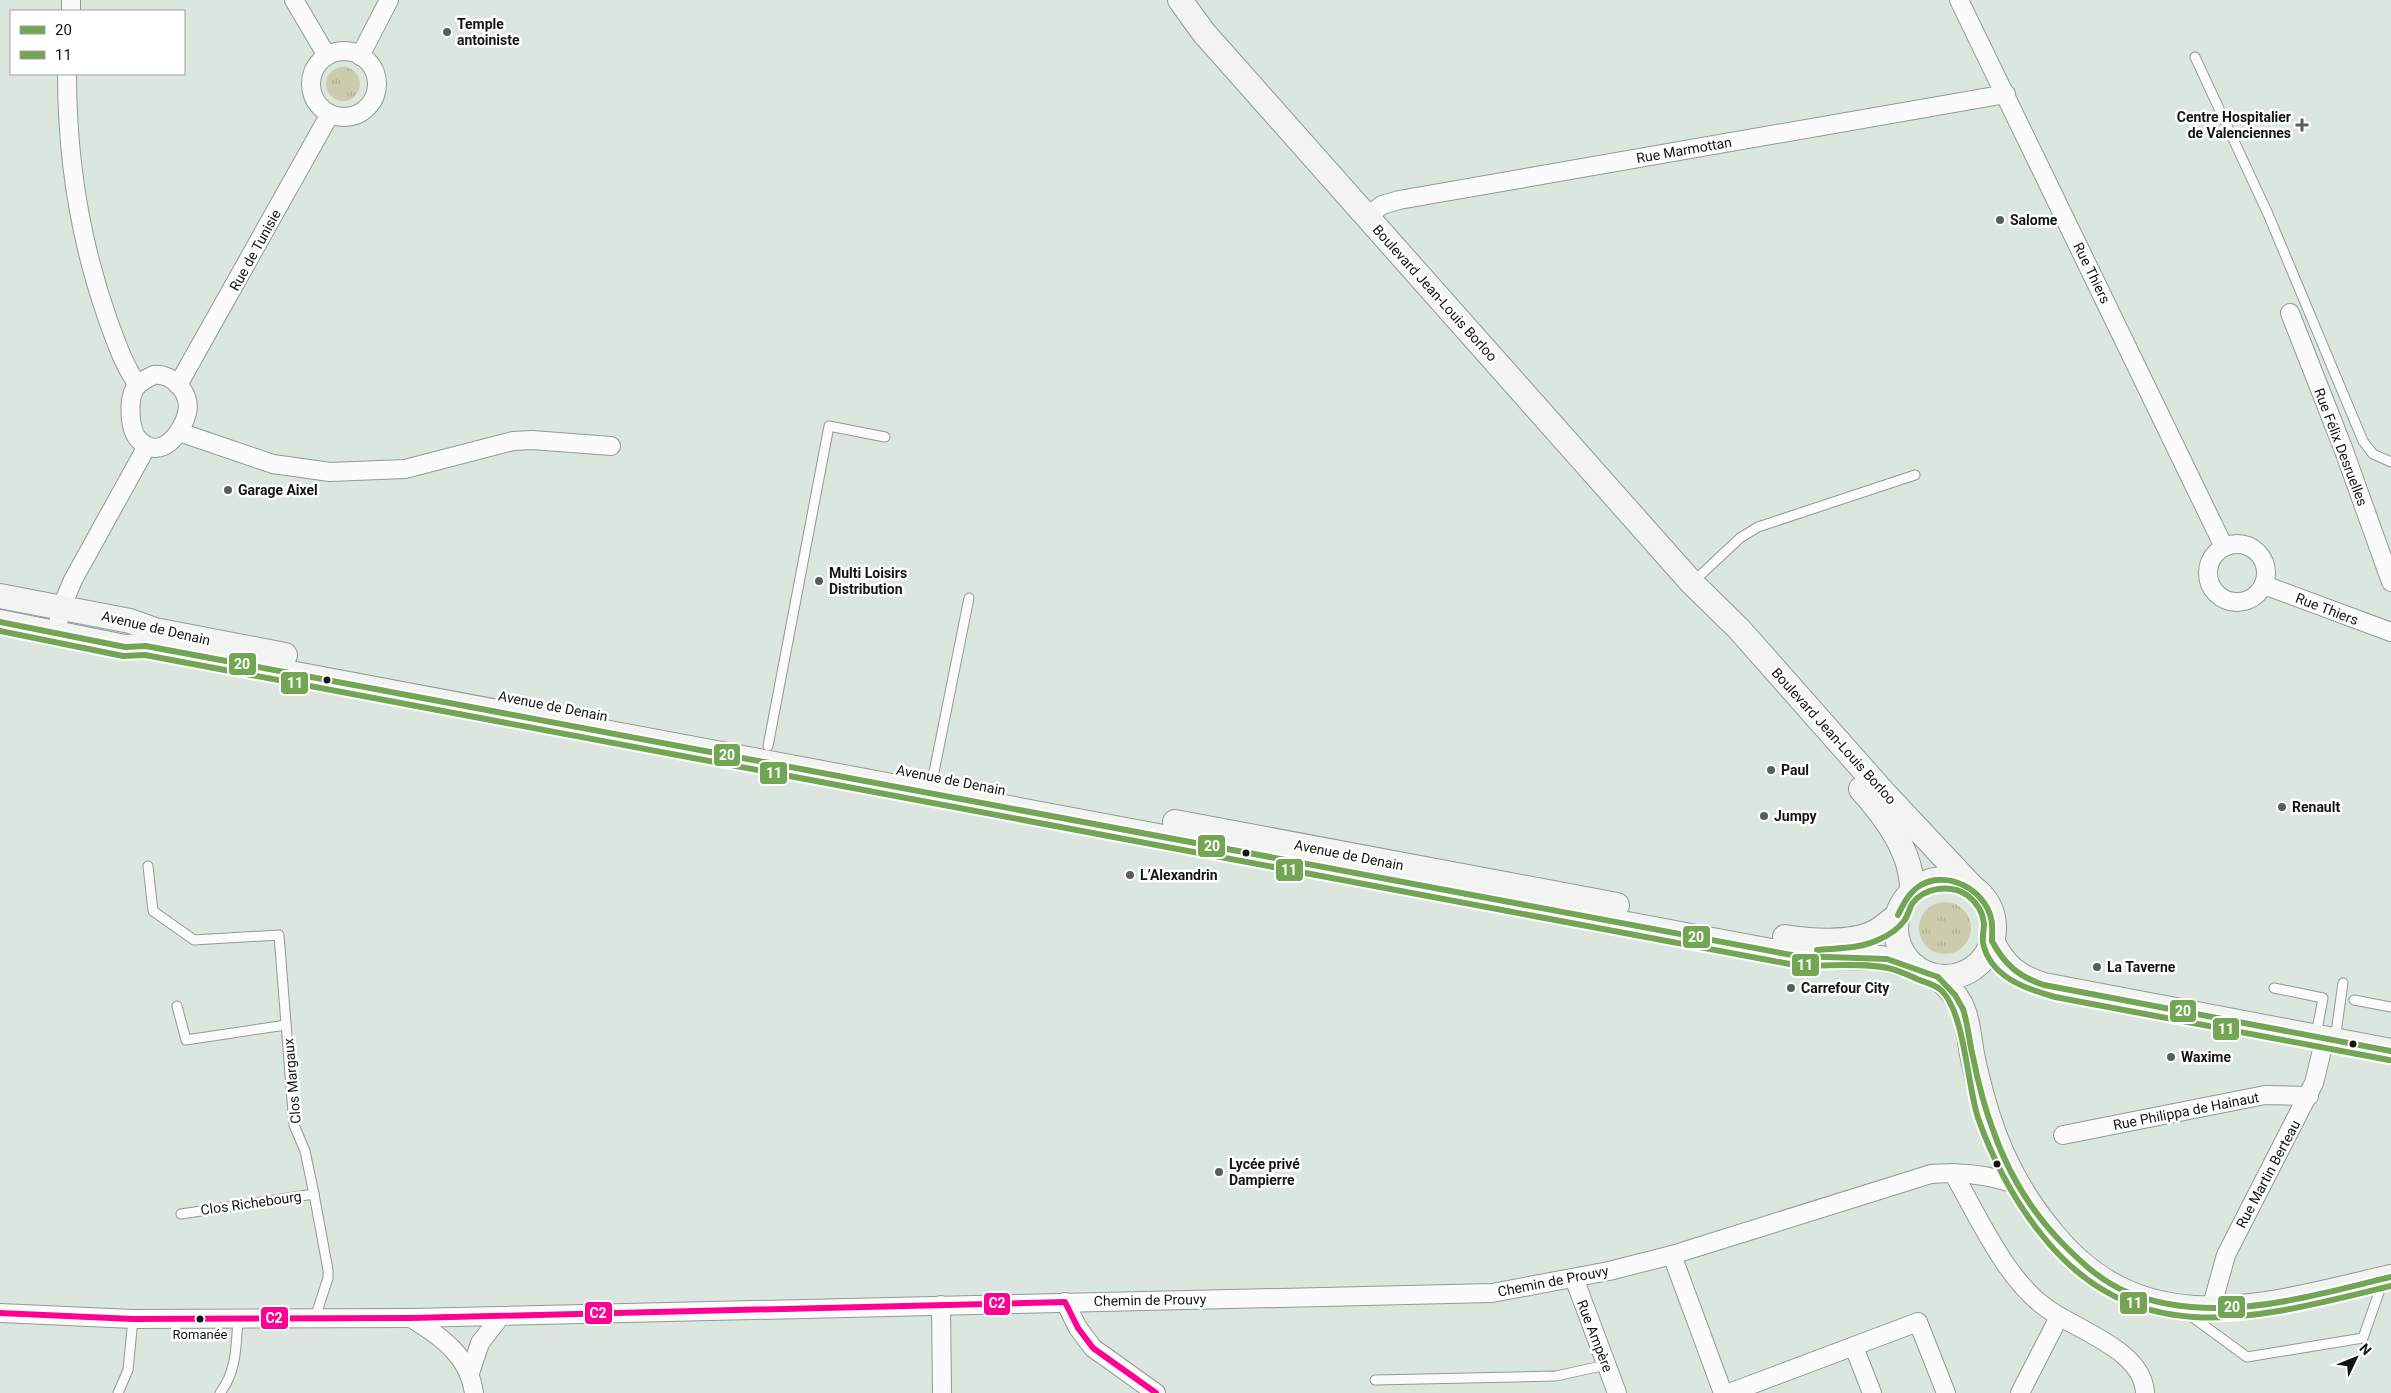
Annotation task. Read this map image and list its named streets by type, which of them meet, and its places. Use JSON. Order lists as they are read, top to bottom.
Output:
{
  "streets": {
    "main road": ["Boulevard Jean-Louis Borloo", "Avenue de Denain"],
    "street": [
      "Rue Marmottan",
      "Rue de Tunisie",
      "Rue Thiers",
      "Rue Félix Desruelles",
      "Rue Philippa de Hainaut",
      "Rue Martin Berteau",
      "Chemin de Prouvy",
      "Rue Ampère"
    ],
    "lane": ["Clos Margaux", "Clos Richebourg"]
  },
  "crossings": [
    ["Rue Marmottan", "Rue Thiers"],
    ["Rue Marmottan", "Boulevard Jean-Louis Borloo"],
    ["Boulevard Jean-Louis Borloo", "Avenue de Denain"],
    ["Clos Margaux", "Clos Richebourg"],
    ["Rue Philippa de Hainaut", "Rue Martin Berteau"],
    ["Clos Richebourg", "Chemin de Prouvy"],
    ["Chemin de Prouvy", "Rue Ampère"]
  ],
  "places": {
    "other": [
      "Temple antoiniste",
      "Salome",
      "Garage Aixel",
      "Multi Loisirs Distribution",
      "Paul",
      "Renault",
      "Jumpy",
      "L’Alexandrin",
      "La Taverne",
      "Carrefour City",
      "Waxime",
      "Lycée privé Dampierre",
      "Romanée"
    ],
    "health": ["Centre Hospitalier de Valenciennes"]
  },
  "lines": ["transit line 20", "transit line 11", "transit line C2"],
  "legend": ["20", "11"],
  "north": "top right"
}
